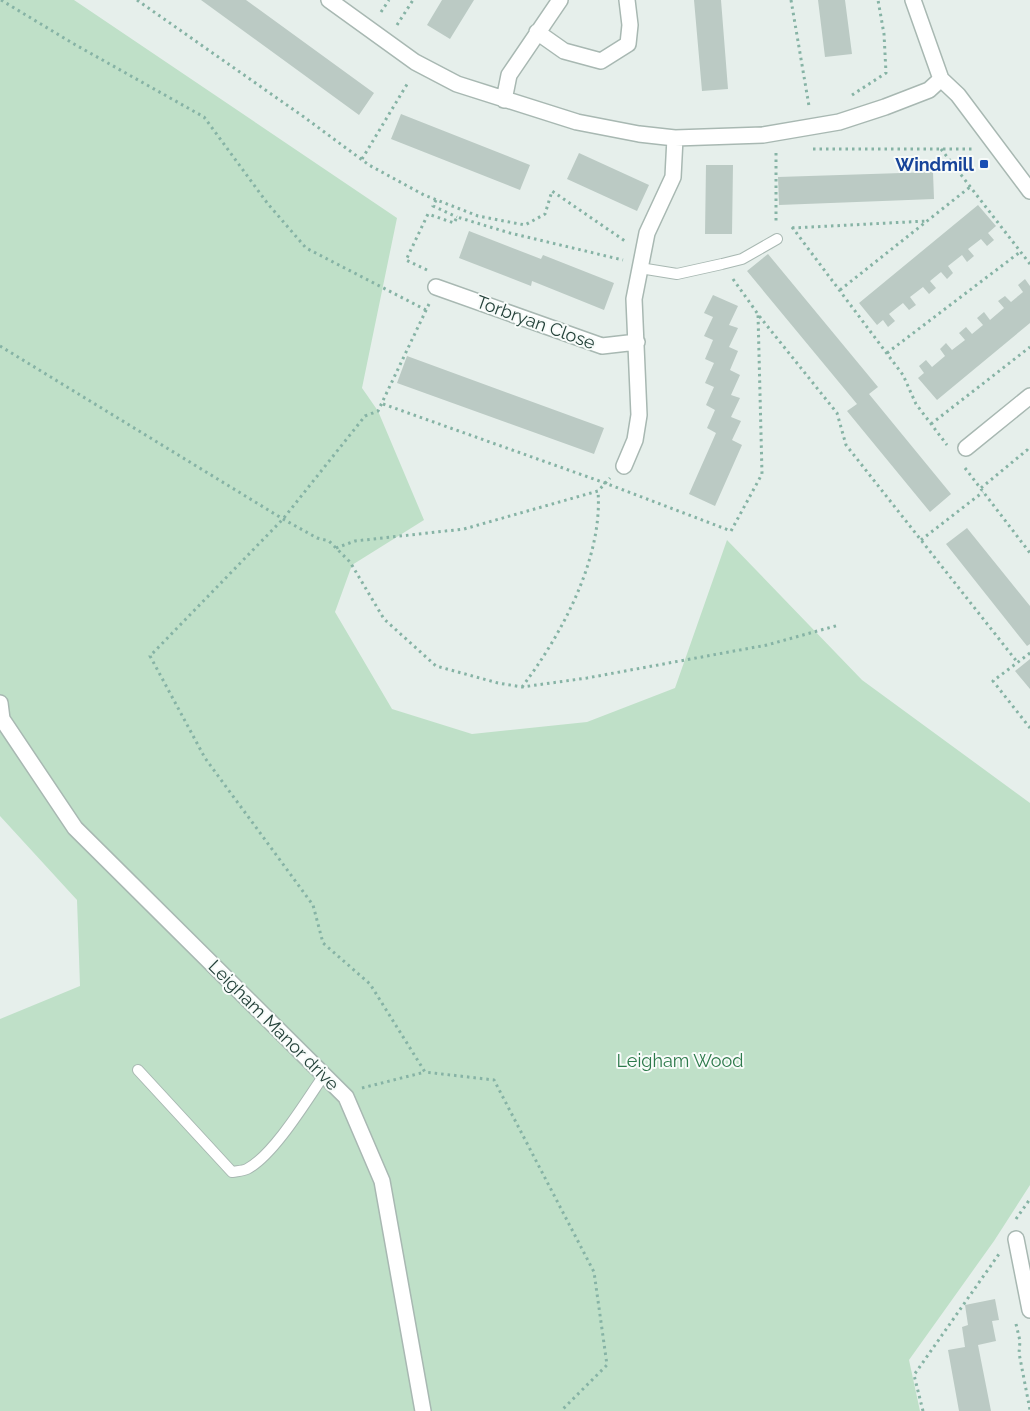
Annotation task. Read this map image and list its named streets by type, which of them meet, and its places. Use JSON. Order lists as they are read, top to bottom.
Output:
{
  "streets": {
    "street": ["Torbryan Close", "Leigham Manor drive"]
  },
  "parks": ["Leigham Wood"],
  "places": {
    "transit": ["Windmill"]
  }
}
